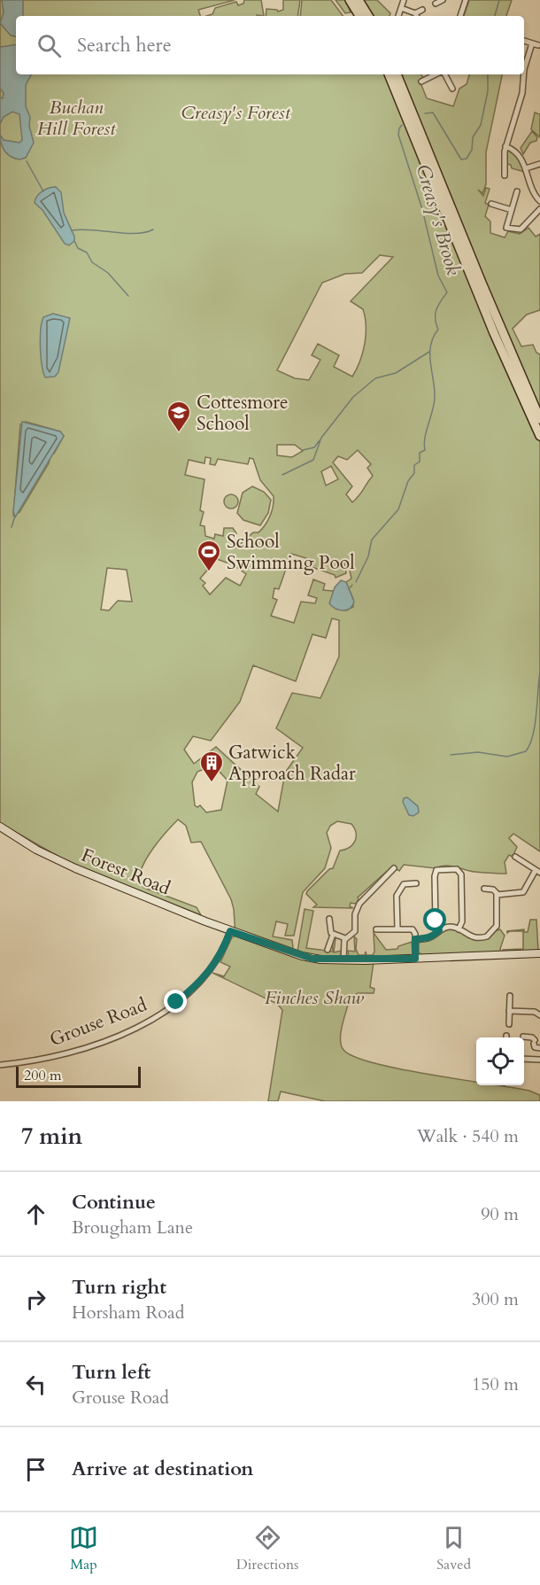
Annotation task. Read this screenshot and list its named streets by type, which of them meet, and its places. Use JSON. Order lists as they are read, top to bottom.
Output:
{
  "streets": {
    "street": ["Forest Road", "Grouse Road"]
  },
  "crossings": [
    ["Forest Road", "Grouse Road"]
  ],
  "water": ["Creasy's Brook"],
  "parks": ["Buchan Hill Forest", "Creasy's Forest", "Finches Shaw"],
  "places": {
    "school or university": ["Cottesmore School"],
    "sports": ["School Swimming Pool"],
    "building": ["Gatwick Approach Radar"]
  },
  "scale_bar": "200 m",
  "page": {
    "search": "Search here",
    "scale": "200 m",
    "heading": ["7 min", "Walk · 540 m"],
    "list": [
      ["Continue", "Brougham Lane", "90 m"],
      ["Turn right", "Horsham Road", "300 m"],
      ["Turn left", "Grouse Road", "150 m"],
      "Arrive at destination"
    ],
    "nav": ["Map", "Directions", "Saved"]
  }
}
